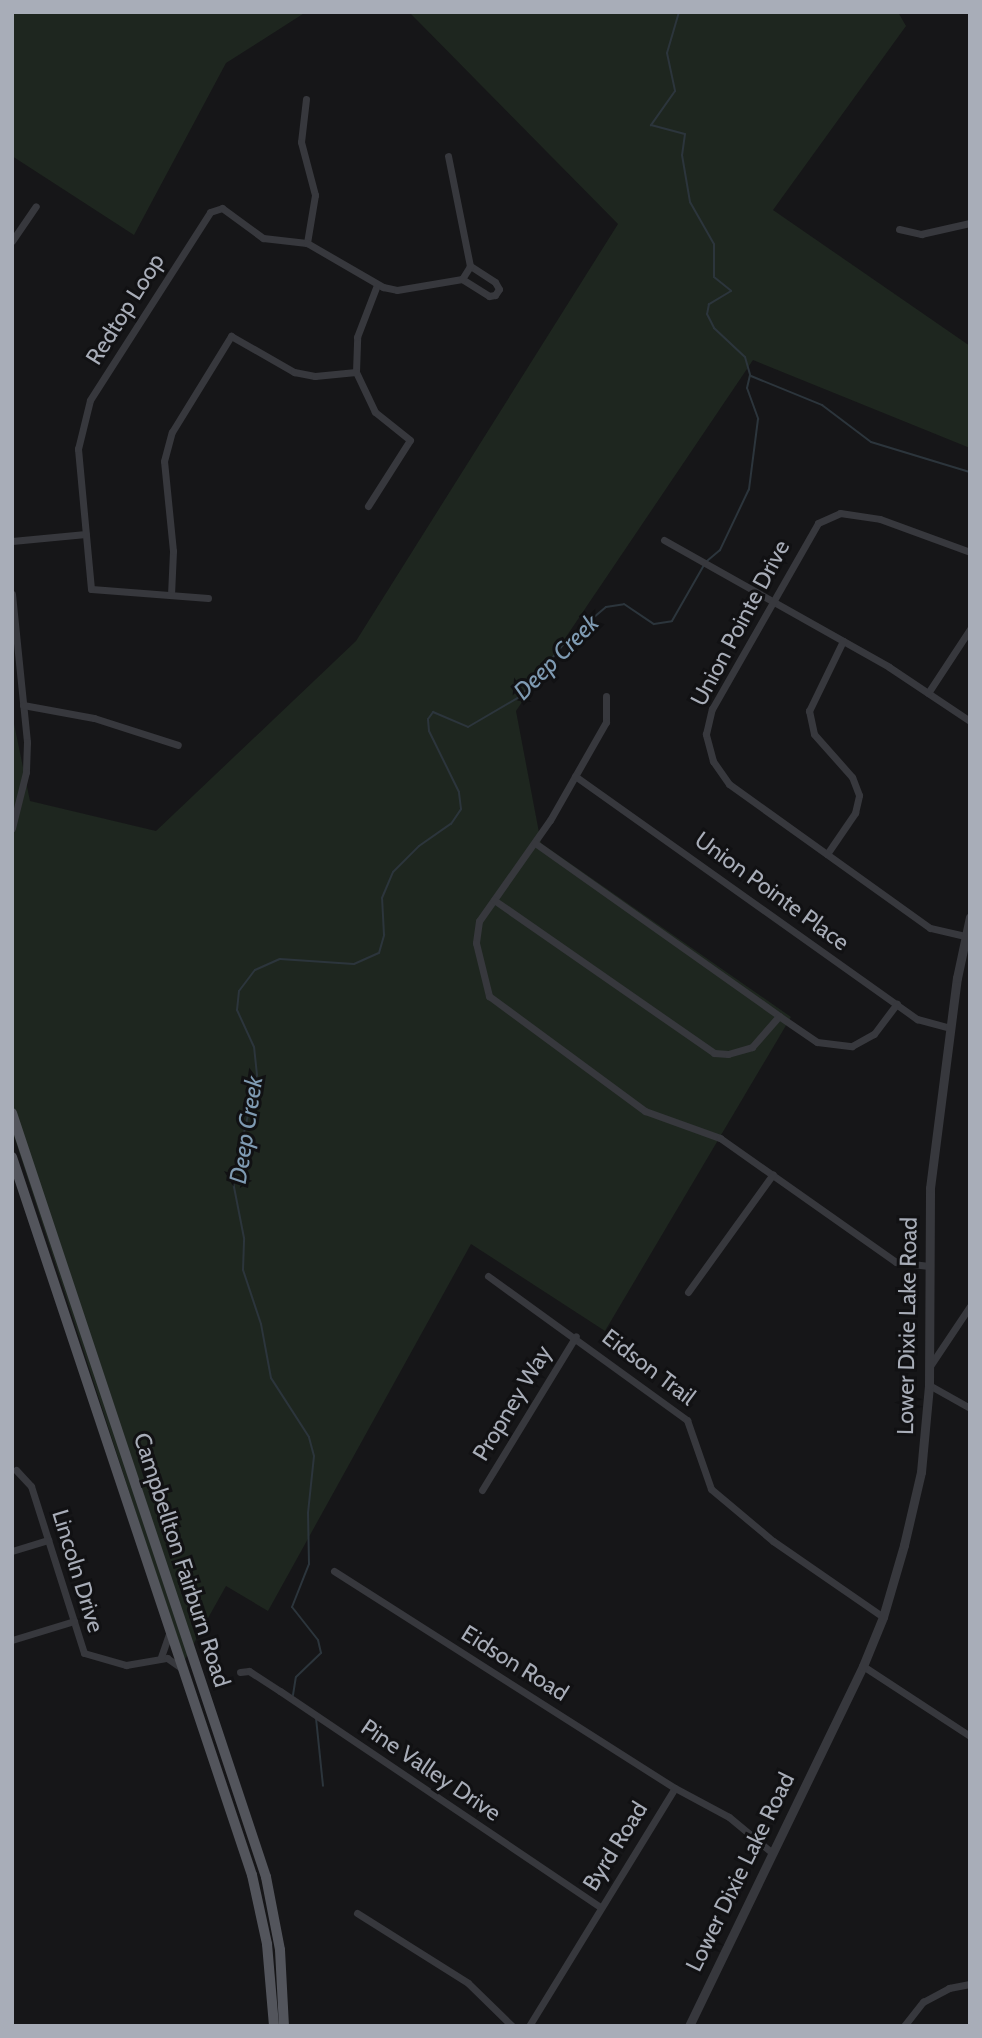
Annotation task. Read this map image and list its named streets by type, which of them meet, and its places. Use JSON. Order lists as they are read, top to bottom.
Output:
{
  "streets": {
    "main road": ["Campbellton Fairburn Road"],
    "street": [
      "Redtop Loop",
      "Union Pointe Drive",
      "Union Pointe Place",
      "Lower Dixie Lake Road",
      "Eidson Trail",
      "Propney Way",
      "Lincoln Drive",
      "Eidson Road",
      "Pine Valley Drive",
      "Byrd Road"
    ]
  },
  "crossings": [
    ["Union Pointe Drive", "Lower Dixie Lake Road"],
    ["Union Pointe Place", "Lower Dixie Lake Road"],
    ["Lower Dixie Lake Road", "Eidson Trail"],
    ["Lower Dixie Lake Road", "Byrd Road"],
    ["Eidson Trail", "Propney Way"],
    ["Eidson Road", "Byrd Road"],
    ["Pine Valley Drive", "Byrd Road"]
  ],
  "water": ["Deep Creek"]
}
